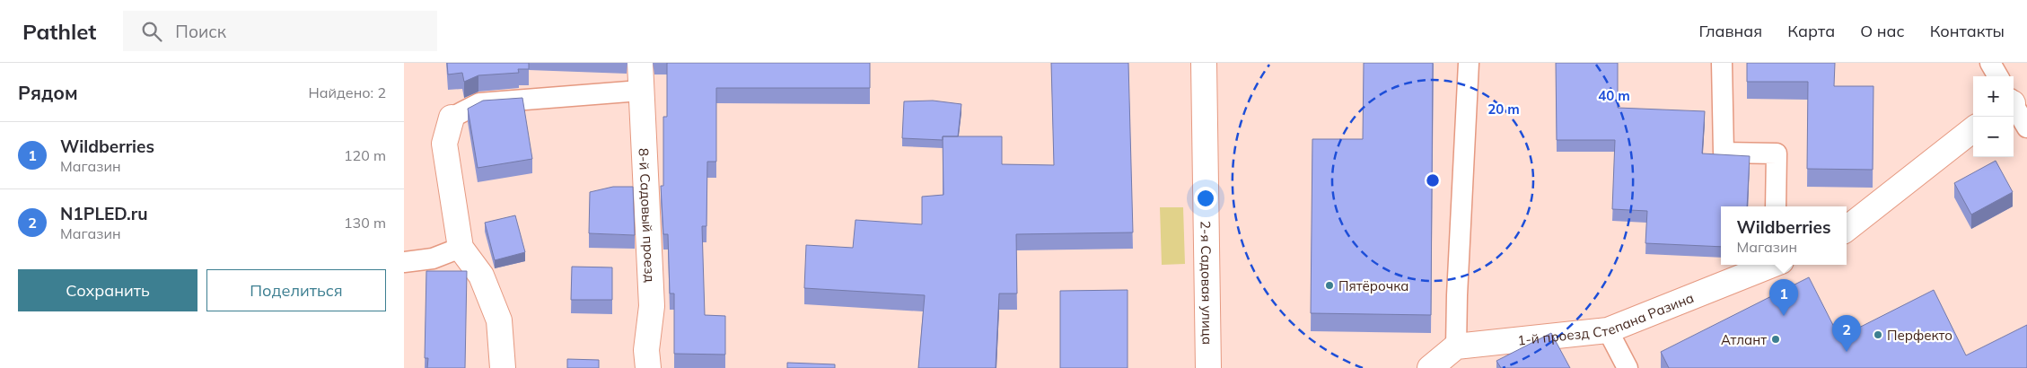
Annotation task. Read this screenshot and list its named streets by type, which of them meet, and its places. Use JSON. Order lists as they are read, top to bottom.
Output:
{
  "streets": {
    "street": ["8-й Садовый проезд", "2-я Садовая улица", "1-й проезд Степана Разина"]
  },
  "places": ["Пятёрочка", "Перфекто", "Атлант"],
  "page": {
    "header": "Pathlet",
    "search": "Поиск",
    "nav": [
      "Главная",
      "Карта",
      "О нас",
      "Контакты"
    ],
    "heading": ["Рядом", "Найдено: 2"],
    "map_buttons": ["+", "−"],
    "list": [
      {
        "mark": "1",
        "name": "Wildberries",
        "note": "Магазин",
        "value": "120 m"
      },
      {
        "mark": "2",
        "name": "N1PLED.ru",
        "note": "Магазин",
        "value": "130 m"
      }
    ],
    "popup": ["Wildberries", "Магазин"],
    "buttons": ["Сохранить", "Поделиться"],
    "pins": ["1", "2"]
  },
  "rings": ["40 m", "20 m"]
}
